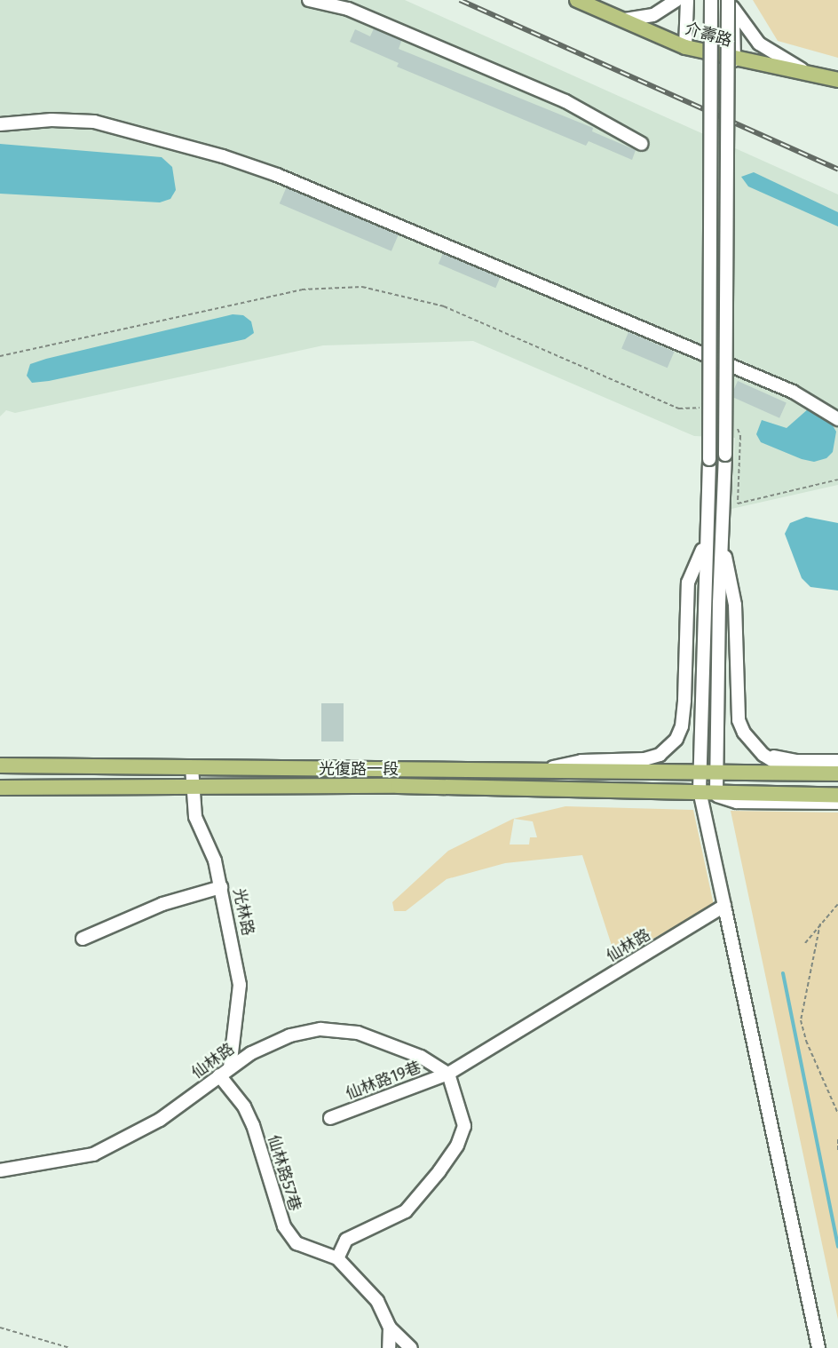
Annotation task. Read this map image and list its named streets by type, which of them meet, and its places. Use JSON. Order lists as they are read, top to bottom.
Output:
{
  "streets": {
    "main road": ["介壽路", "光復路一段"],
    "street": [
      "光林路",
      "仙林路",
      "仙林路19巷",
      "仙林路57巷"
    ]
  },
  "crossings": [
    ["光復路一段", "光林路"],
    ["光林路", "仙林路"],
    ["仙林路", "仙林路19巷"],
    ["仙林路", "仙林路57巷"]
  ]
}
